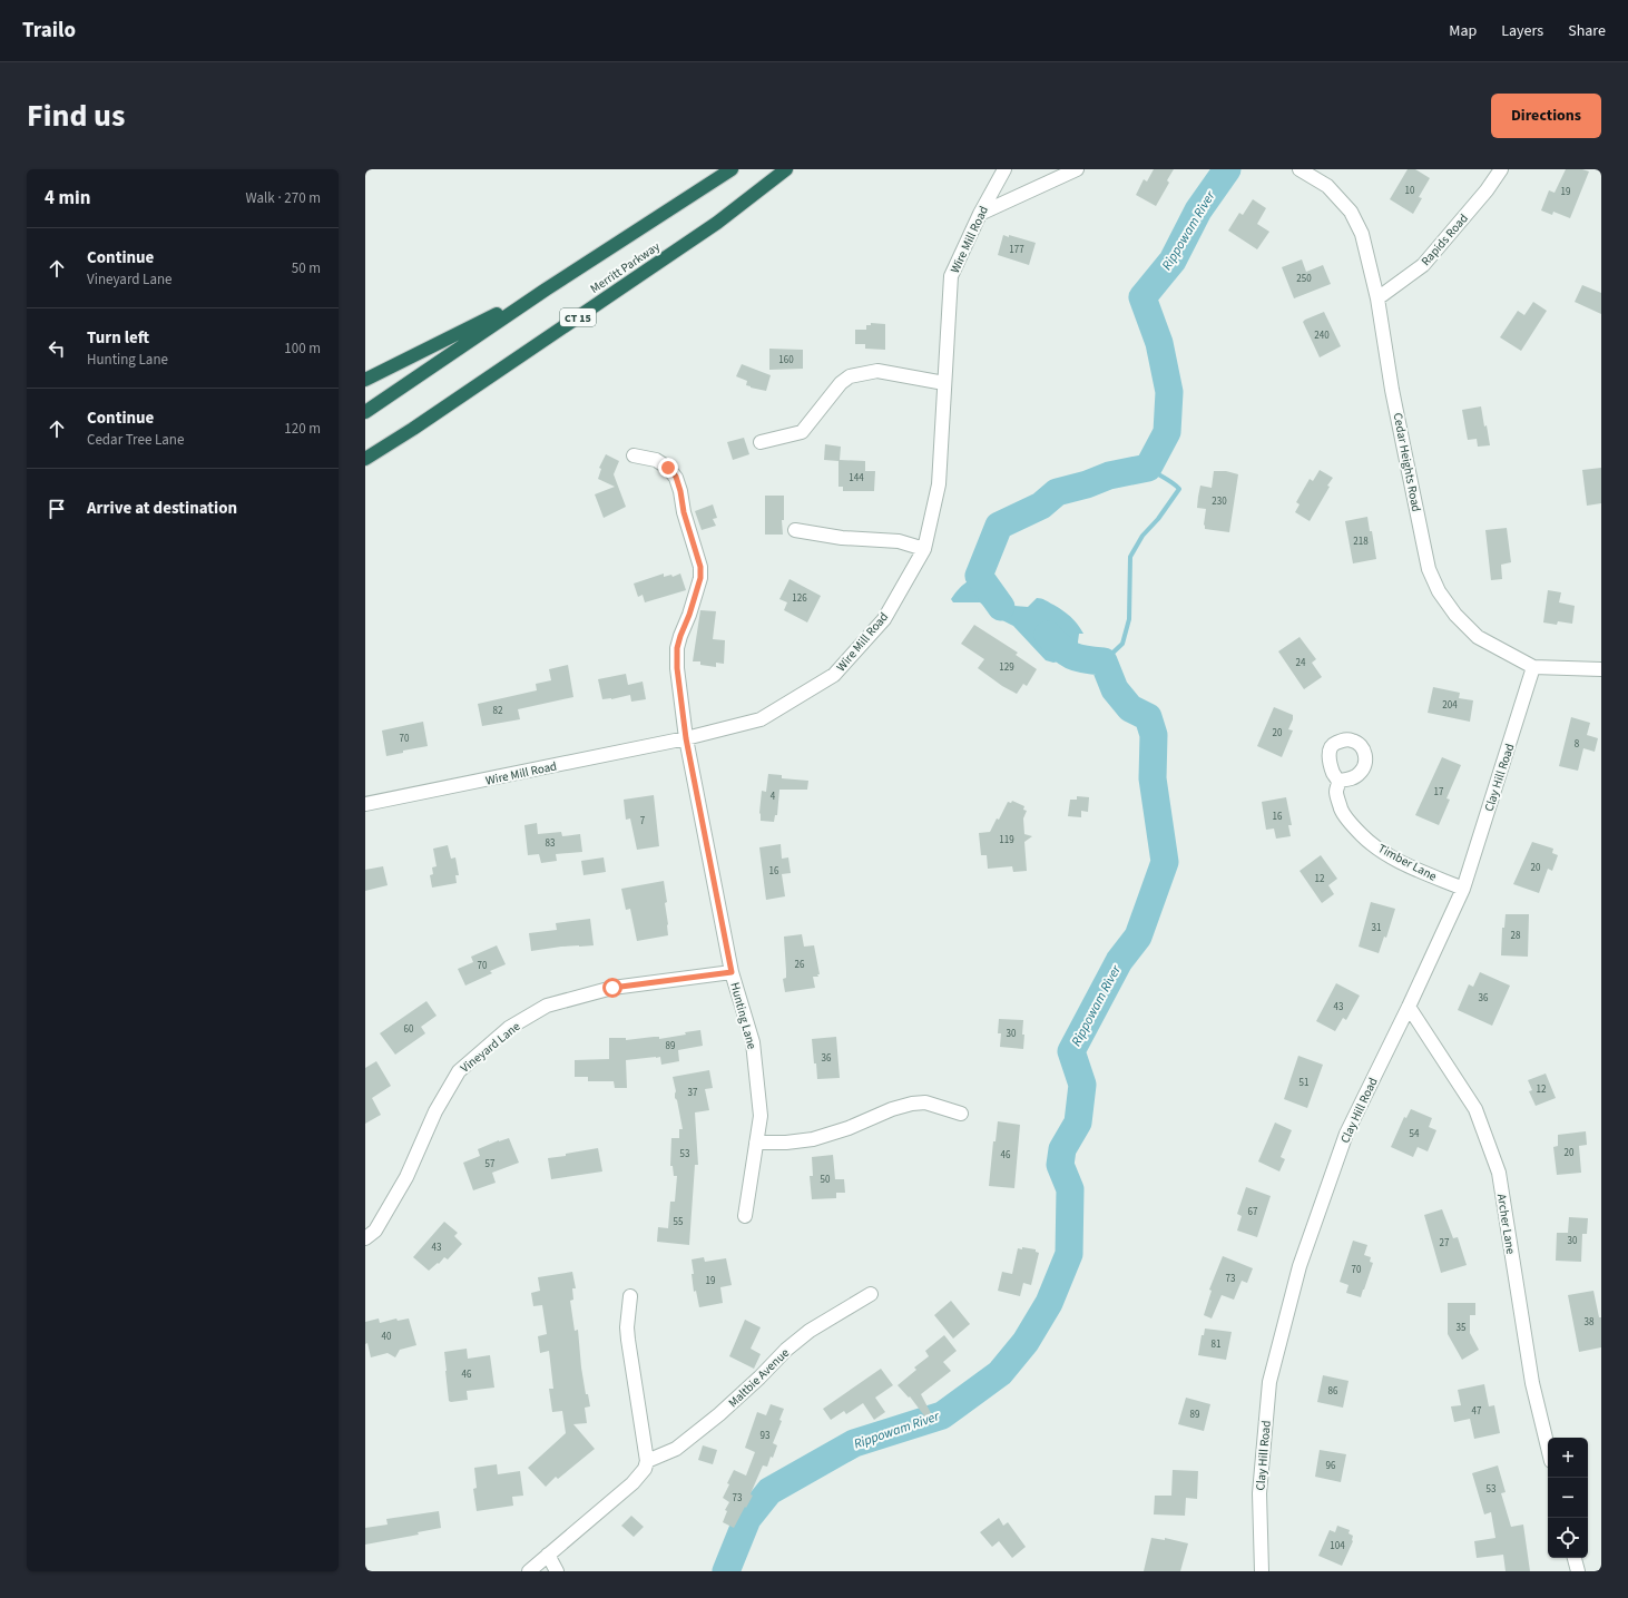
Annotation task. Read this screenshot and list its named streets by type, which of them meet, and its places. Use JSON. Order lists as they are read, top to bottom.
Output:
{
  "streets": {
    "highway": ["Merritt Parkway", "CT 15"],
    "street": [
      "Wire Mill Road",
      "Rapids Road",
      "Cedar Heights Road",
      "Clay Hill Road",
      "Timber Lane",
      "Hunting Lane",
      "Vineyard Lane",
      "Archer Lane",
      "Maltbie Avenue"
    ]
  },
  "crossings": [
    ["Wire Mill Road", "Hunting Lane"],
    ["Rapids Road", "Cedar Heights Road"],
    ["Cedar Heights Road", "Clay Hill Road"],
    ["Clay Hill Road", "Timber Lane"],
    ["Clay Hill Road", "Archer Lane"],
    ["Hunting Lane", "Vineyard Lane"]
  ],
  "water": ["Rippowam River"],
  "house_numbers": [
    "10",
    "19",
    "177",
    "250",
    "240",
    "160",
    "144",
    "230",
    "218",
    "126",
    "24",
    "129",
    "204",
    "82",
    "20",
    "70",
    "8",
    "17",
    "4",
    "16",
    "7",
    "119",
    "83",
    "20",
    "16",
    "12",
    "31",
    "28",
    "26",
    "70",
    "36",
    "43",
    "60",
    "30",
    "89",
    "36",
    "51",
    "12",
    "37",
    "54",
    "20",
    "53",
    "46",
    "57",
    "50",
    "67",
    "55",
    "30",
    "27",
    "43",
    "70",
    "73",
    "19",
    "38",
    "35",
    "40",
    "81",
    "46",
    "86",
    "47",
    "89",
    "93",
    "96",
    "53",
    "73",
    "104"
  ],
  "page": {
    "header": "Trailo",
    "nav": ["Map", "Layers", "Share"],
    "title": "Find us",
    "buttons": "Directions",
    "heading": ["4 min", "Walk · 270 m"],
    "list": [
      ["Continue", "Vineyard Lane", "50 m"],
      ["Turn left", "Hunting Lane", "100 m"],
      ["Continue", "Cedar Tree Lane", "120 m"],
      "Arrive at destination"
    ],
    "map_buttons": ["+", "−"]
  }
}
